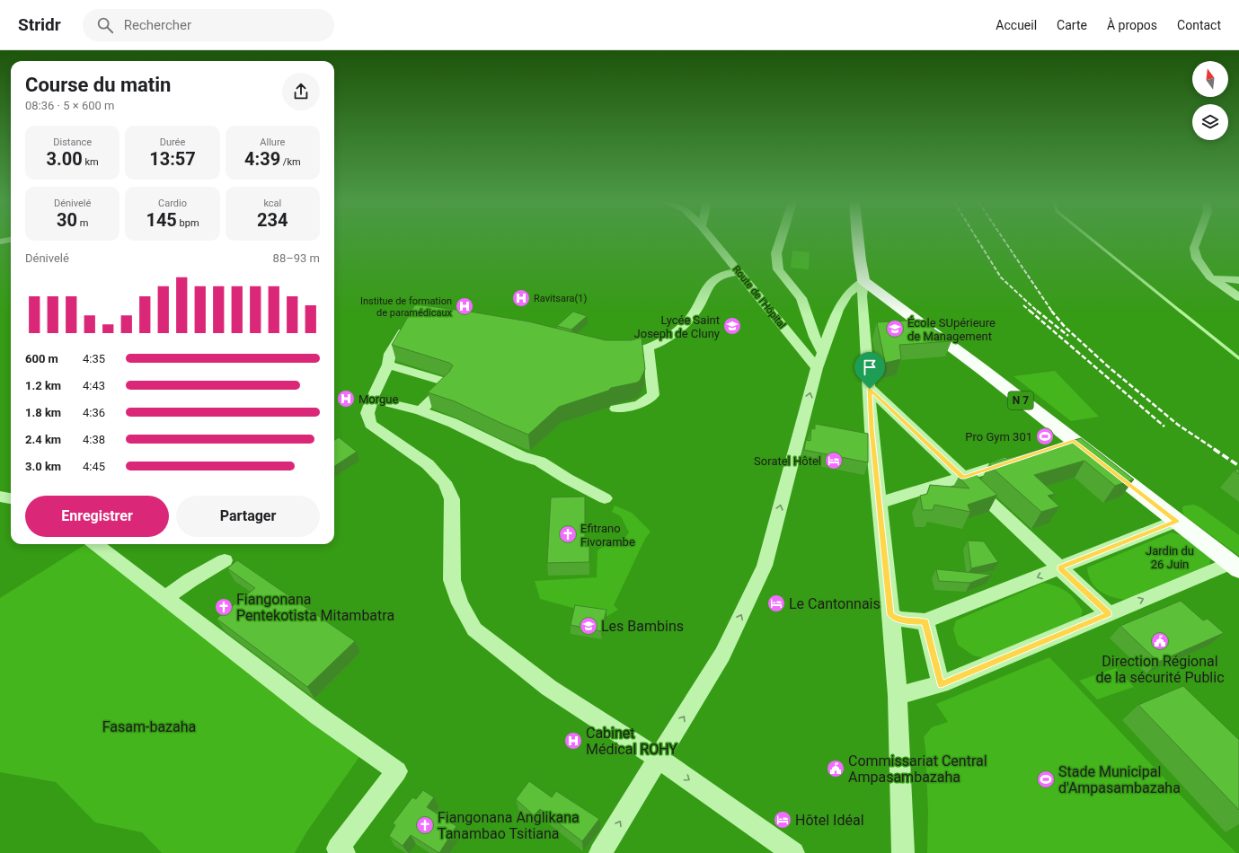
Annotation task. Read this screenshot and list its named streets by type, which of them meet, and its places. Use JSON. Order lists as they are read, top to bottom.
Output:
{
  "streets": {
    "main road": ["N 7"],
    "street": ["Route de l'Hôpital"]
  },
  "parks": ["Jardin du 26 Juin", "Fasam-bazaha"],
  "places": {
    "hospital": [
      "Ravitsara(1)",
      "Institue de formation de paramédicaux",
      "Morgue",
      "Cabinet Médical ROHY"
    ],
    "school or university": ["Lycée Saint Joseph de Cluny", "École SUpérieure de Management", "Les Bambins"],
    "sports": ["Pro Gym 301", "Stade Municipal d'Ampasambazaha"],
    "hotel": ["Soratel Hôtel", "Le Cantonnais", "Hôtel Idéal"],
    "church": ["Efitrano Fivorambe", "Fiangonana Pentekotista Mitambatra", "Fiangonana Anglikana Tanambao Tsitiana"],
    "public building": ["Direction Régional de la sécurité Public", "Commissariat Central Ampasambazaha"]
  },
  "north": "top",
  "page": {
    "header": "Stridr",
    "search": "Rechercher",
    "nav": [
      "Accueil",
      "Carte",
      "À propos",
      "Contact"
    ],
    "heading": ["Course du matin", "08:36 · 5 × 600 m"],
    "stats": [
      ["Distance", "3.00 km"],
      ["Durée", "13:57"],
      ["Allure", "4:39 /km"],
      ["Dénivelé", "30 m"],
      ["Cardio", "145 bpm"],
      ["kcal", "234"]
    ],
    "chart": ["Dénivelé", "88–93 m"],
    "list": [
      {
        "name": "600 m",
        "note": "4:35"
      },
      {
        "name": "1.2 km",
        "note": "4:43"
      },
      {
        "name": "1.8 km",
        "note": "4:36"
      },
      {
        "name": "2.4 km",
        "note": "4:38"
      },
      {
        "name": "3.0 km",
        "note": "4:45"
      }
    ],
    "buttons": ["Enregistrer", "Partager"]
  }
}
